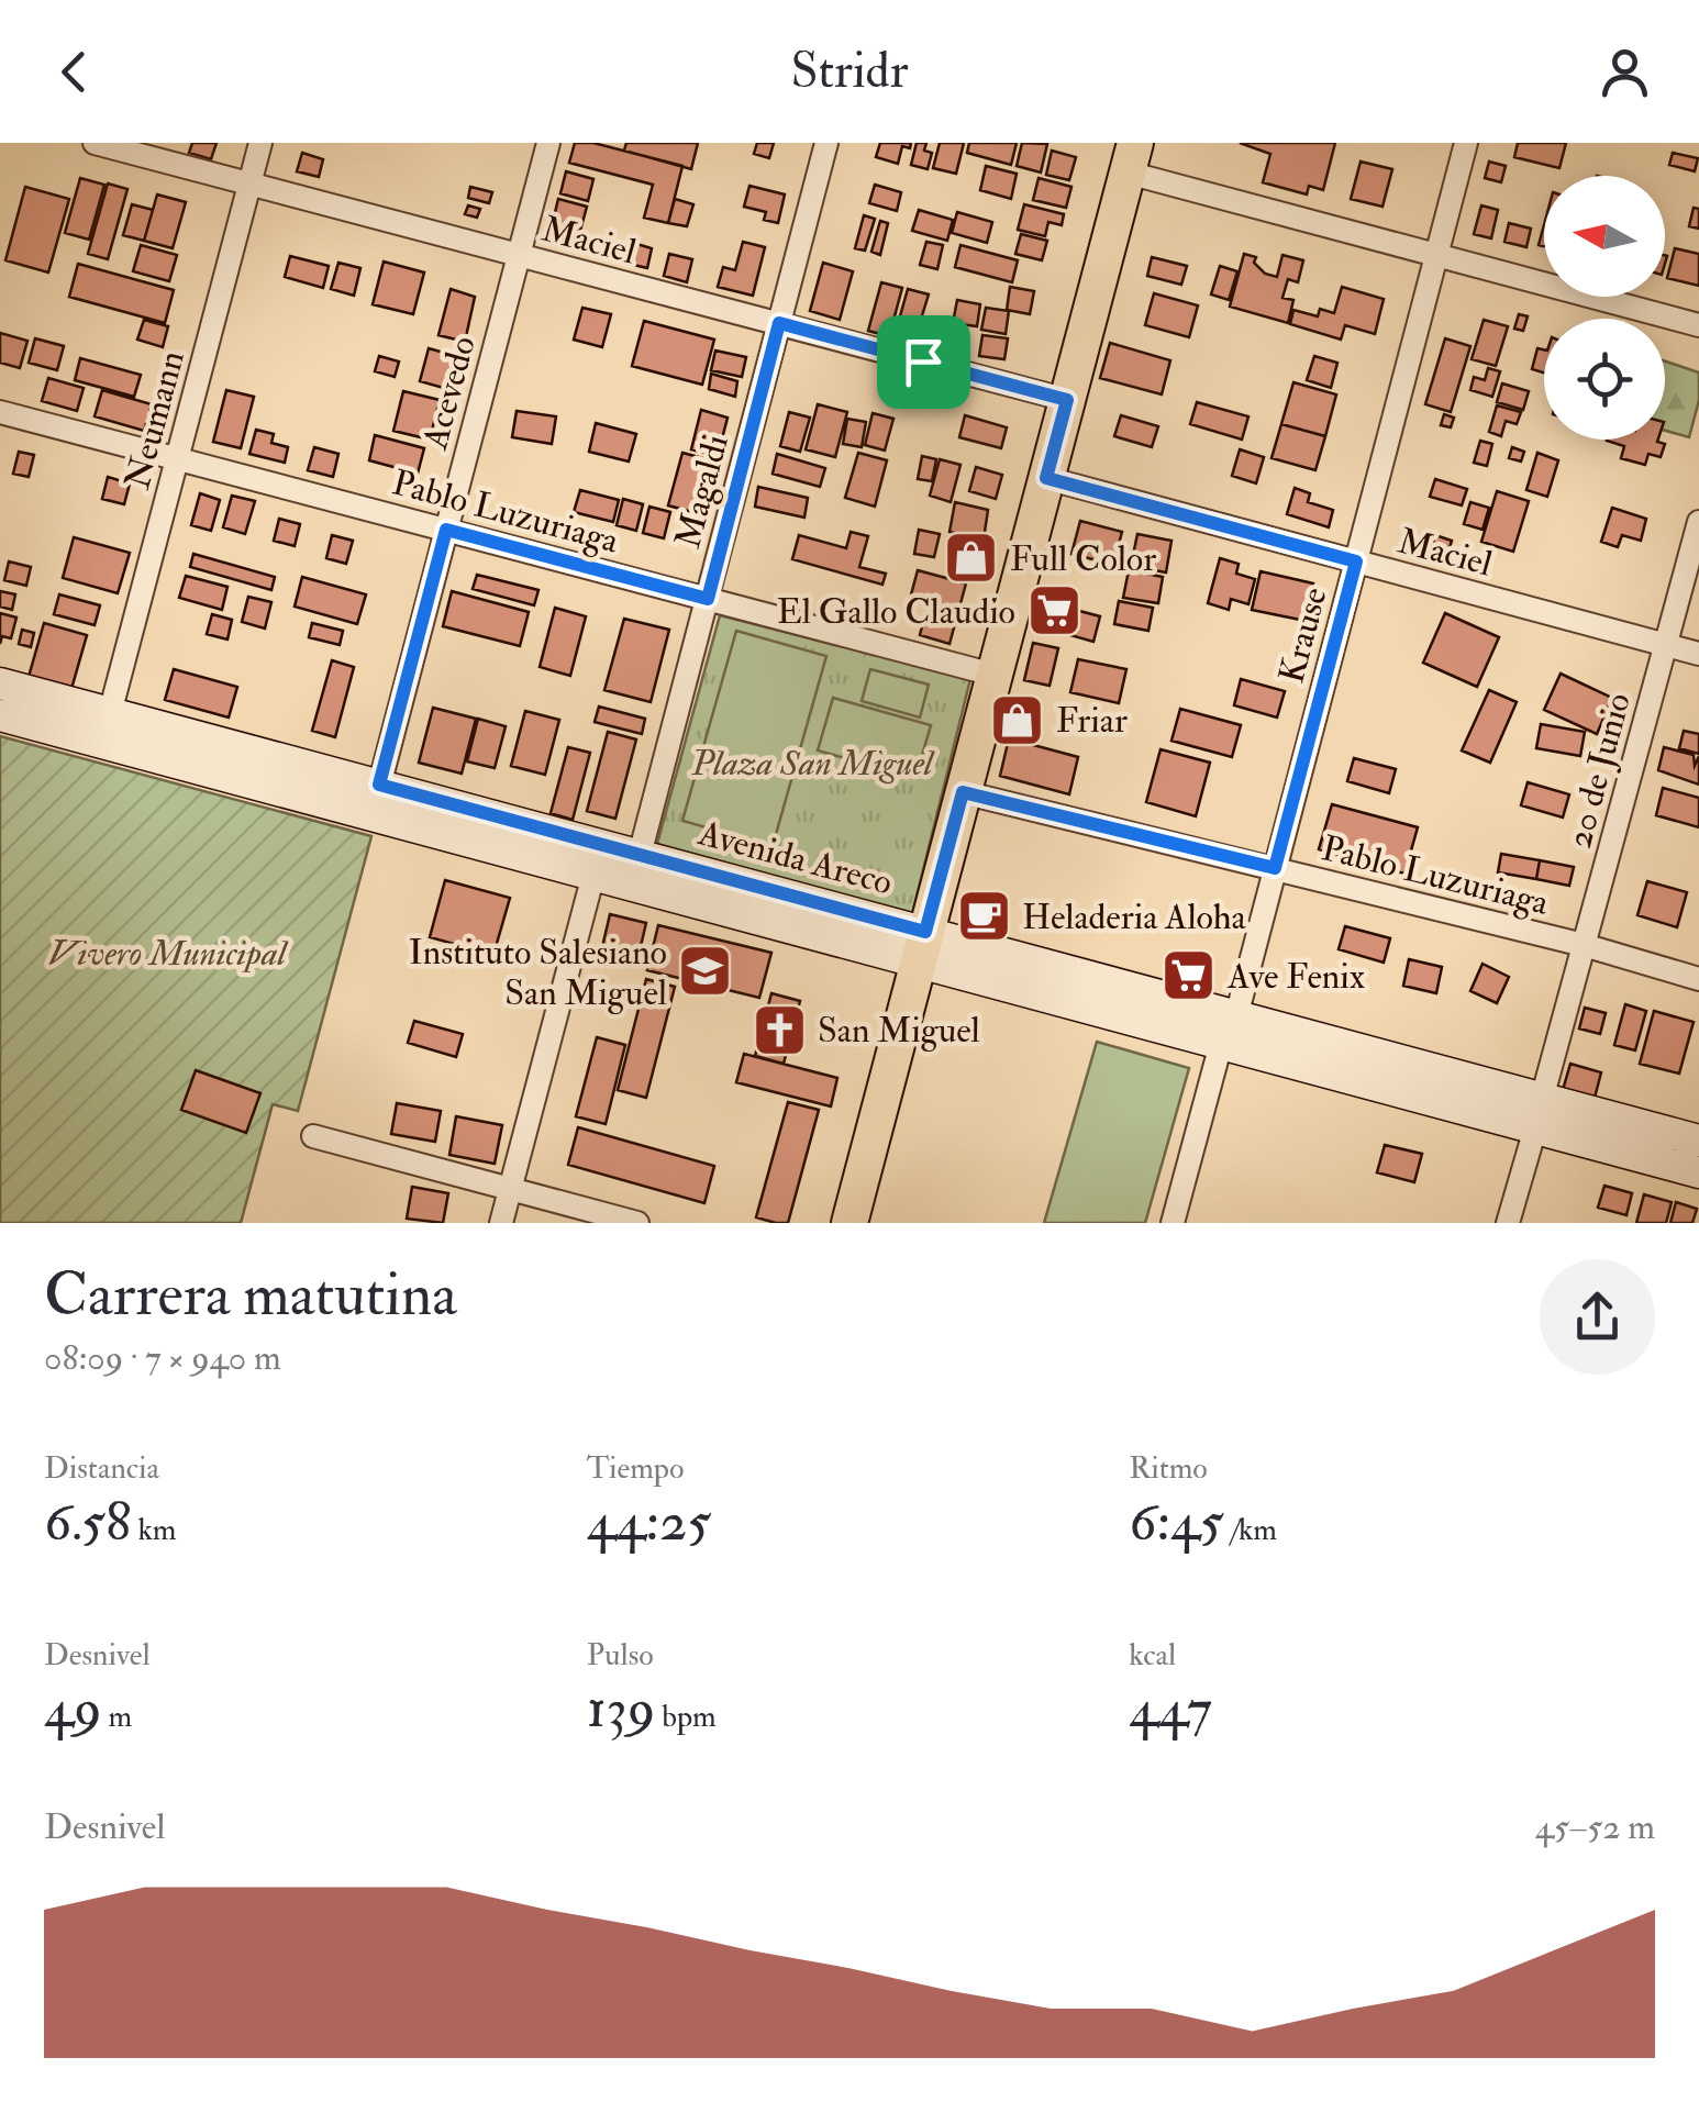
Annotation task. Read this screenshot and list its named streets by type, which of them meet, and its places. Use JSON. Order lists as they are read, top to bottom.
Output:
{
  "streets": {
    "main road": ["Avenida Areco"],
    "street": [
      "Maciel",
      "Acevedo",
      "Neumann",
      "Magaldi",
      "Pablo Luzuriaga",
      "Krause",
      "20 de Junio"
    ]
  },
  "crossings": [
    ["Maciel", "Acevedo"],
    ["Maciel", "Neumann"],
    ["Maciel", "Magaldi"],
    ["Maciel", "Krause"],
    ["Maciel", "20 de Junio"],
    ["Acevedo", "Pablo Luzuriaga"],
    ["Acevedo", "Avenida Areco"],
    ["Neumann", "Pablo Luzuriaga"],
    ["Neumann", "Avenida Areco"],
    ["Magaldi", "Pablo Luzuriaga"],
    ["Magaldi", "Avenida Areco"],
    ["Pablo Luzuriaga", "Krause"],
    ["Pablo Luzuriaga", "20 de Junio"],
    ["Krause", "Avenida Areco"],
    ["20 de Junio", "Avenida Areco"]
  ],
  "parks": ["Plaza San Miguel", "Vivero Municipal"],
  "places": {
    "shop": ["Full Color", "Friar"],
    "supermarket": ["El Gallo Claudio", "Ave Fenix"],
    "cafe": ["Heladeria Aloha"],
    "school or university": ["Instituto Salesiano San Miguel"],
    "church": ["San Miguel"]
  },
  "north": "left",
  "page": {
    "header": "Stridr",
    "heading": ["Carrera matutina", "08:09 · 7 × 940 m"],
    "stats": [
      ["Distancia", "6.58 km"],
      ["Tiempo", "44:25"],
      ["Ritmo", "6:45 /km"],
      ["Desnivel", "49 m"],
      ["Pulso", "139 bpm"],
      ["kcal", "447"]
    ],
    "chart": ["Desnivel", "45–52 m"]
  }
}
